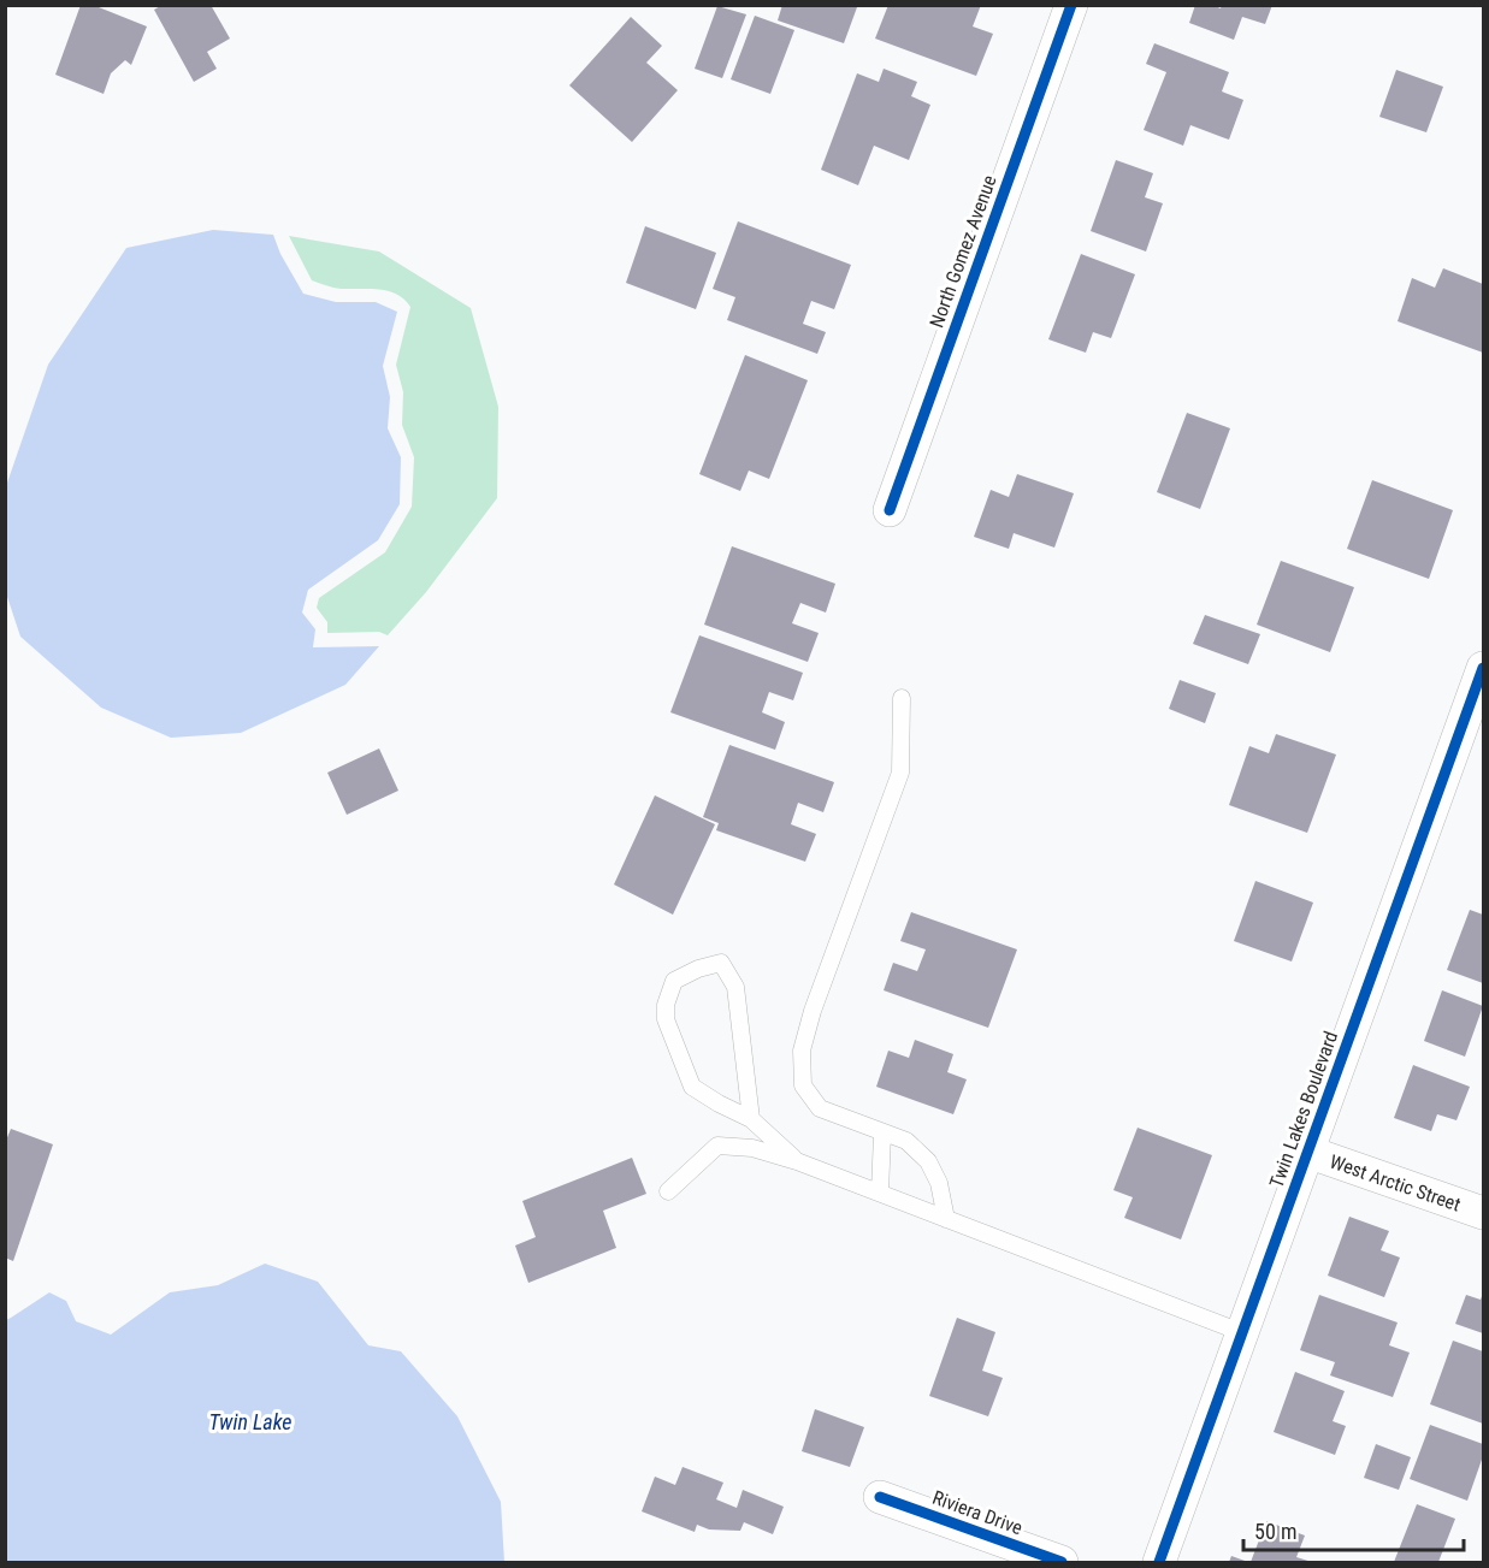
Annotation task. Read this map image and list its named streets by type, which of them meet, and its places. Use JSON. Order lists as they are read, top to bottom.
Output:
{
  "streets": {
    "street": [
      "North Gomez Avenue",
      "Twin Lakes Boulevard",
      "West Arctic Street",
      "Riviera Drive"
    ]
  },
  "crossings": [
    ["Twin Lakes Boulevard", "West Arctic Street"]
  ],
  "water": ["Twin Lake"],
  "scale_bar": "50 m"
}
